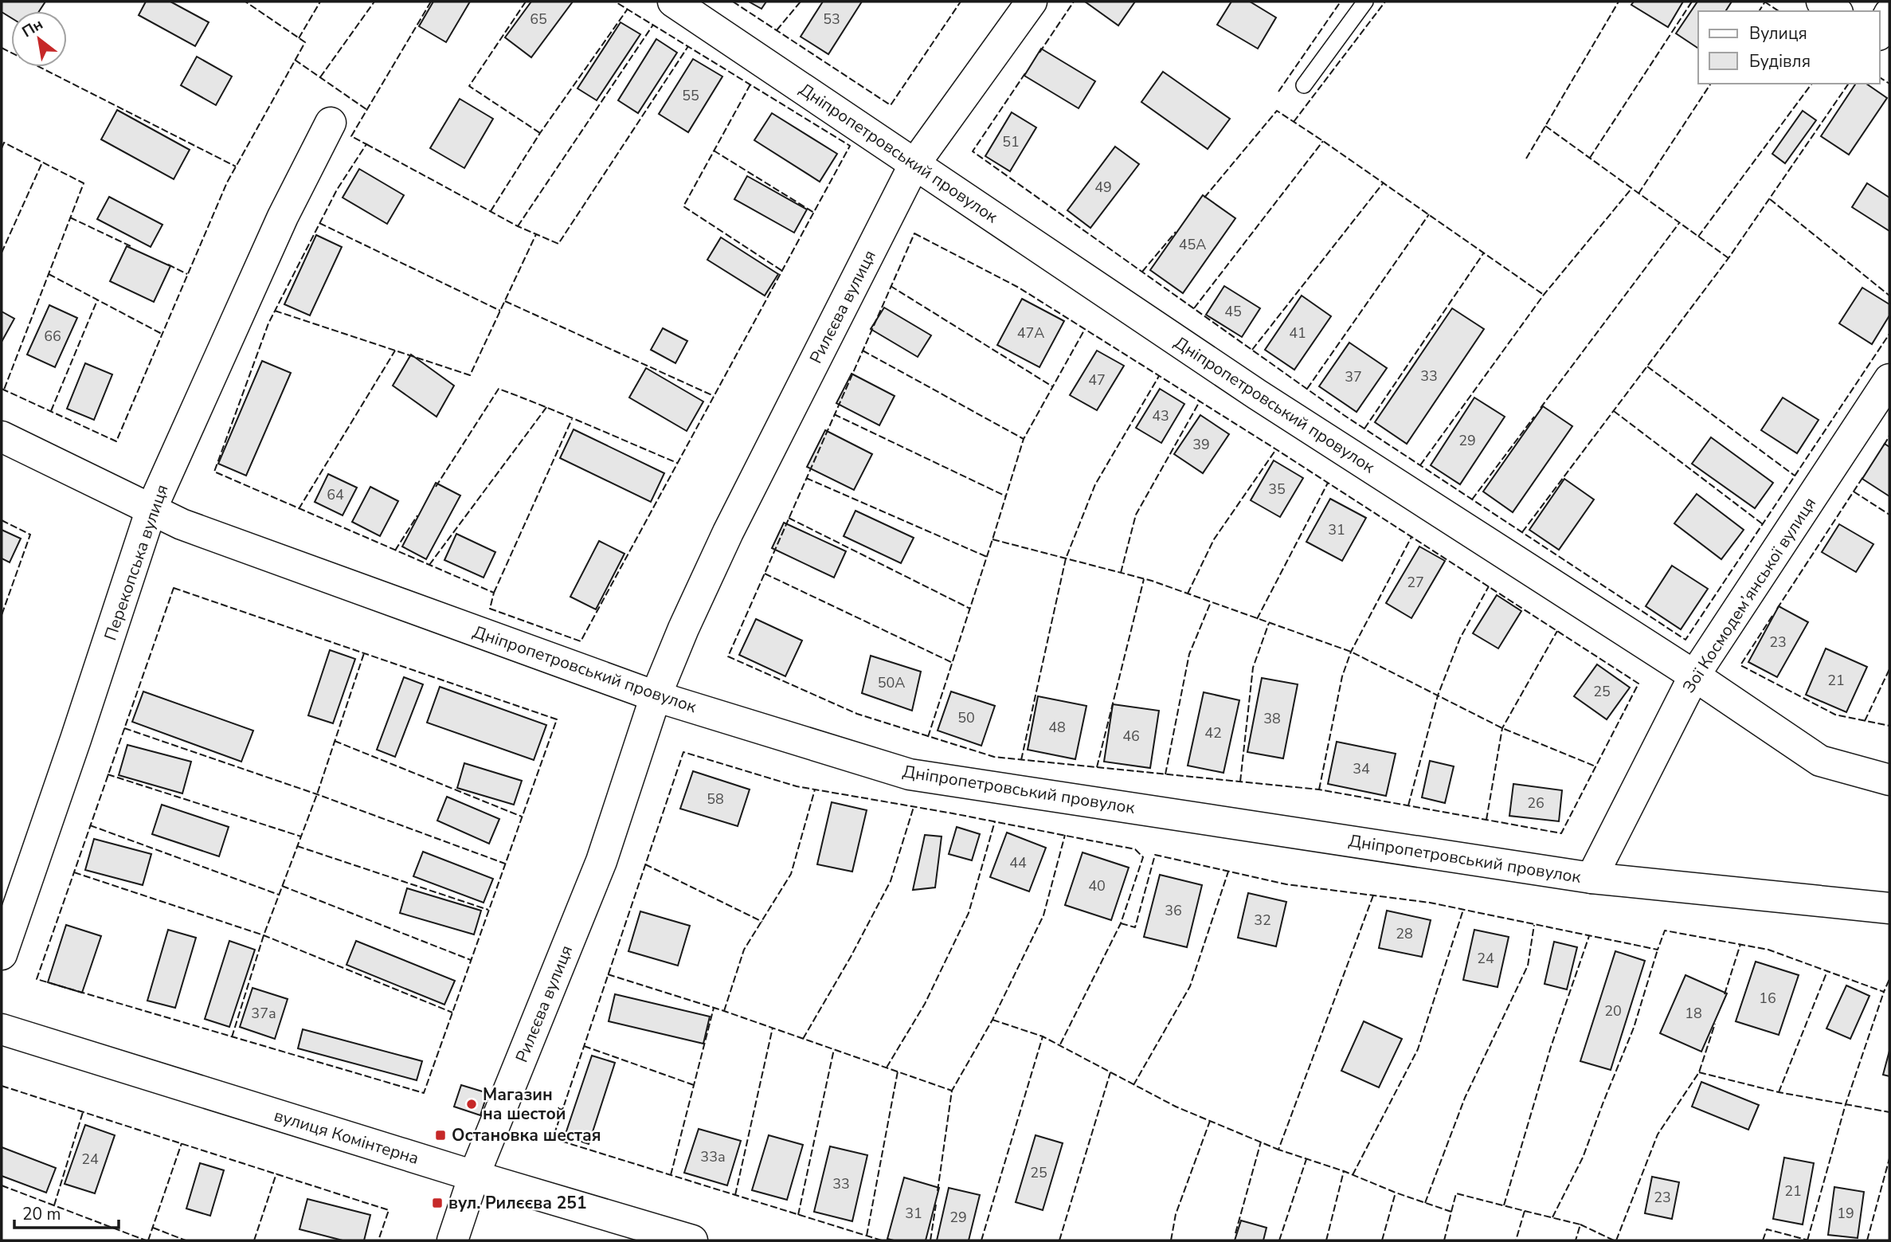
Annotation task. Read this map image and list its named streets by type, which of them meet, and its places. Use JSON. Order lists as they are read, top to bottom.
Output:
{
  "streets": {
    "street": [
      "Дніпропетровський провулок",
      "Рилєєва вулиця",
      "Перекопська вулиця",
      "Зої Космодем’янської вулиця",
      "вулиця Комінтерна"
    ]
  },
  "crossings": [
    ["Дніпропетровський провулок", "Рилєєва вулиця"],
    ["Дніпропетровський провулок", "Перекопська вулиця"],
    ["Дніпропетровський провулок", "Зої Космодем’янської вулиця"],
    ["Рилєєва вулиця", "вулиця Комінтерна"]
  ],
  "places": {
    "other": ["Магазин на шестой"],
    "transit": ["Остановка шестая", "вул. Рилєєва 251"]
  },
  "house_numbers": [
    "65",
    "53",
    "55",
    "51",
    "49",
    "45А",
    "45",
    "47А",
    "41",
    "66",
    "33",
    "37",
    "47",
    "43",
    "29",
    "39",
    "35",
    "64",
    "31",
    "27",
    "23",
    "21",
    "50А",
    "25",
    "50",
    "38",
    "48",
    "42",
    "46",
    "34",
    "58",
    "26",
    "44",
    "40",
    "36",
    "32",
    "28",
    "24",
    "16",
    "20",
    "37а",
    "18",
    "33а",
    "24",
    "25",
    "33",
    "21",
    "23",
    "31",
    "19",
    "29"
  ],
  "legend": ["Вулиця", "Будівля"],
  "scale_bar": "20 m",
  "north": "top left"
}
